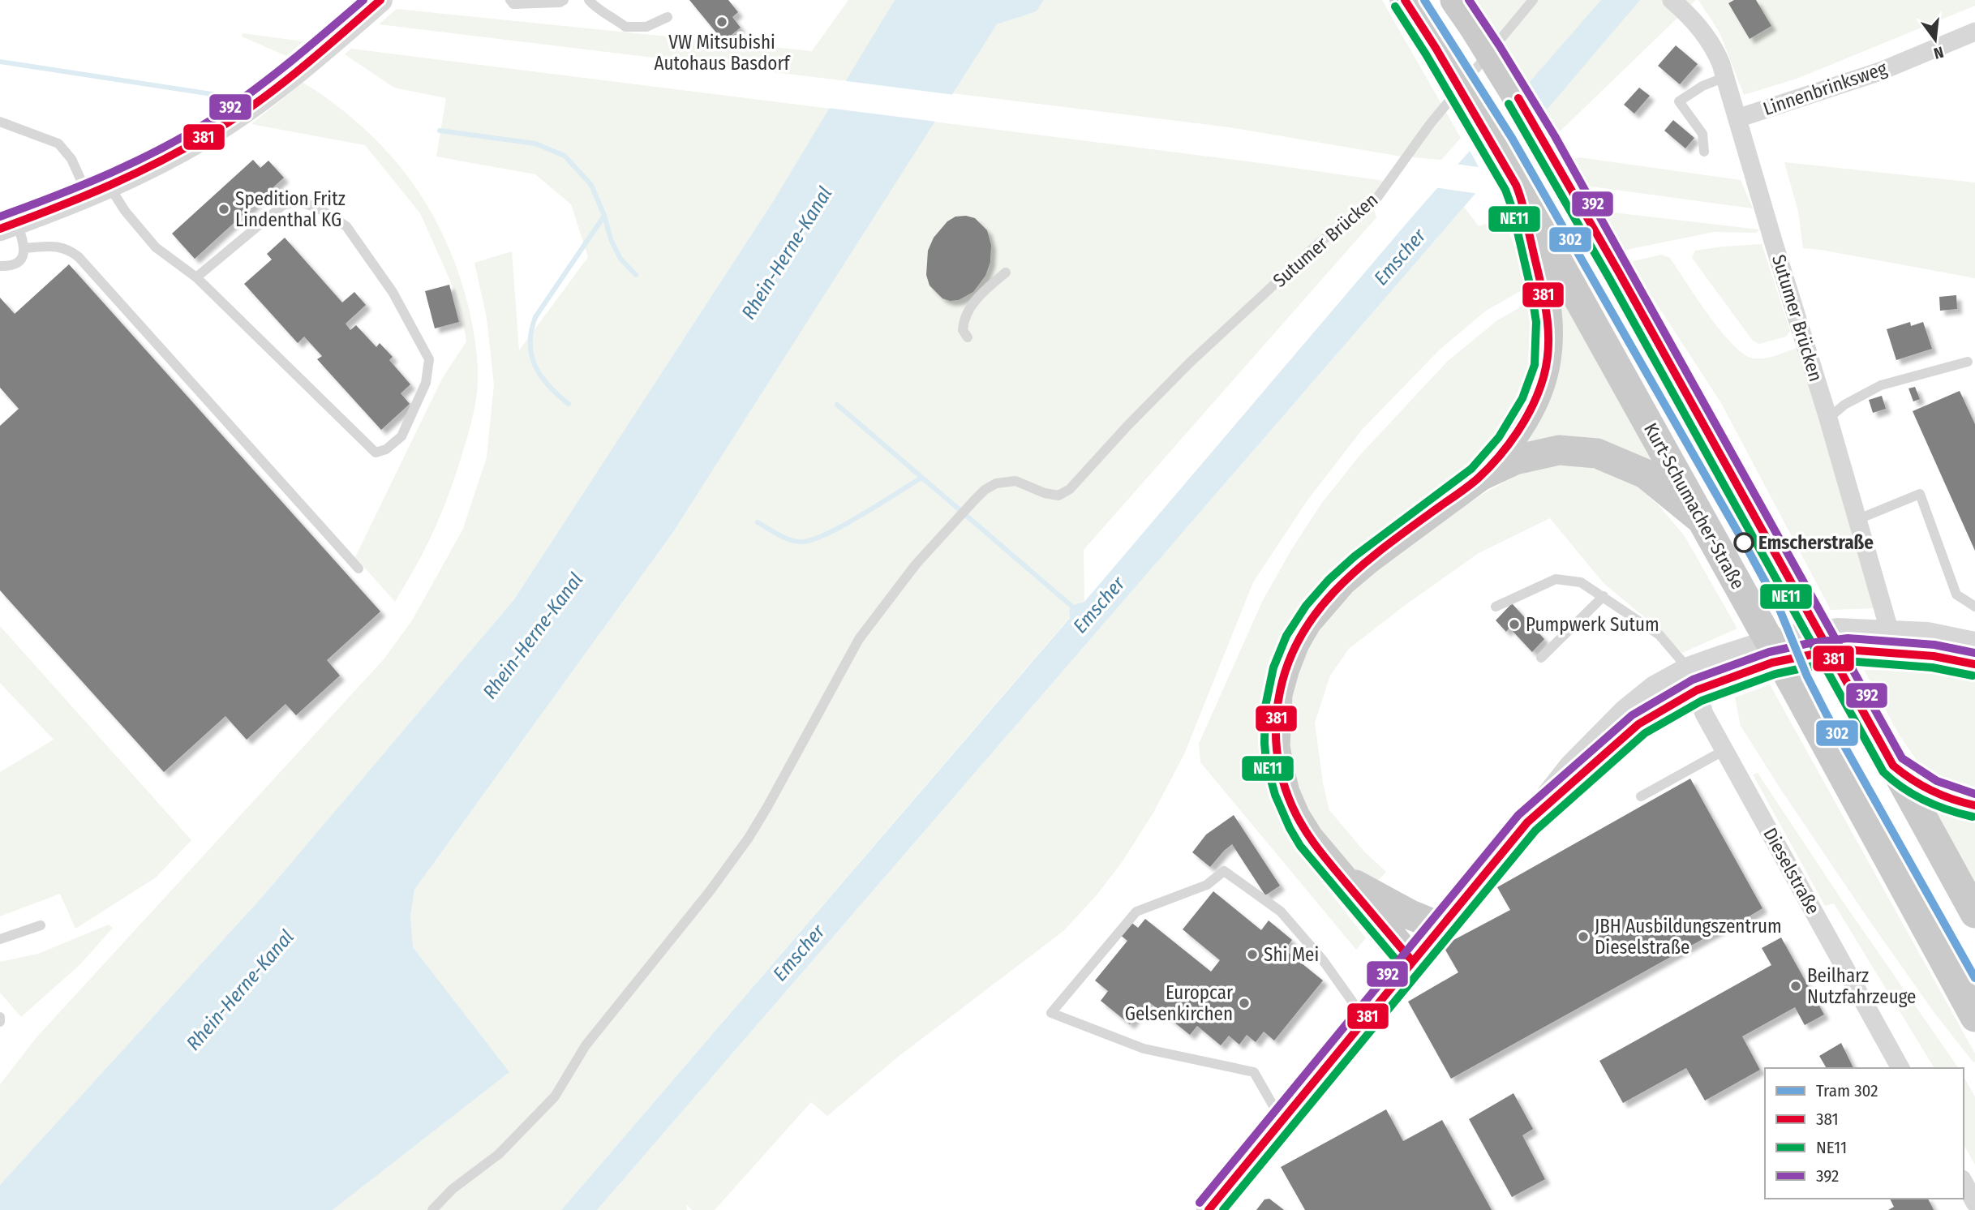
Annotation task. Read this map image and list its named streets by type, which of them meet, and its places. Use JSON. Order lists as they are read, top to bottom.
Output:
{
  "streets": {
    "main road": ["Kurt-Schumacher-Straße"],
    "street": ["Linnenbrinksweg", "Sutumer Brücken", "Dieselstraße"]
  },
  "crossings": [
    ["Linnenbrinksweg", "Sutumer Brücken"]
  ],
  "water": ["Rhein-Herne-Kanal", "Emscher"],
  "places": [
    "VW Mitsubishi Autohaus Basdorf",
    "Spedition Fritz Lindenthal KG",
    "Emscherstraße",
    "Pumpwerk Sutum",
    "JBH Ausbildungszentrum Dieselstraße",
    "Shi Mei",
    "Beilharz Nutzfahrzeuge",
    "Europcar Gelsenkirchen"
  ],
  "lines": [
    "tram line 302",
    "transit line 381",
    "transit line 392",
    "transit line NE11"
  ],
  "legend": [
    "Tram 302",
    "381",
    "NE11",
    "392"
  ],
  "north": "bottom"
}
